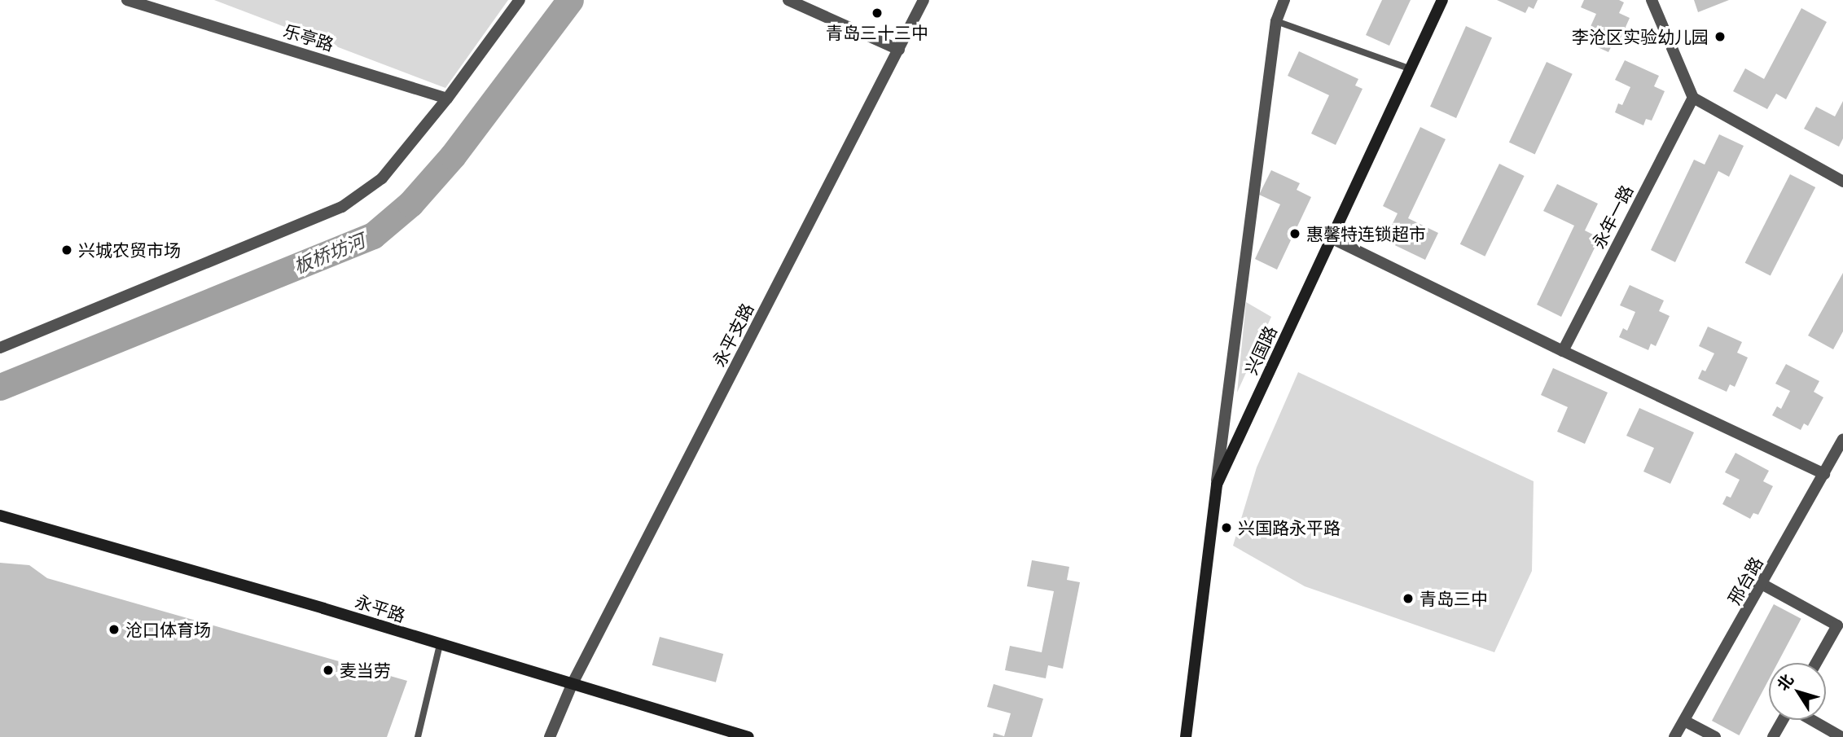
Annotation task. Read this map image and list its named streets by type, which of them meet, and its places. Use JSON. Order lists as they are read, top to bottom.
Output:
{
  "streets": {
    "street": [
      "乐亭路",
      "永年一路",
      "永平支路",
      "兴国路",
      "邢台路",
      "永平路"
    ]
  },
  "crossings": [
    ["永平支路", "永平路"]
  ],
  "water": ["板桥坊河"],
  "places": [
    "青岛三十三中",
    "李沧区实验幼儿园",
    "惠馨特连锁超市",
    "兴城农贸市场",
    "兴国路永平路",
    "青岛三中",
    "沧口体育场",
    "麦当劳"
  ],
  "north": "top left"
}
